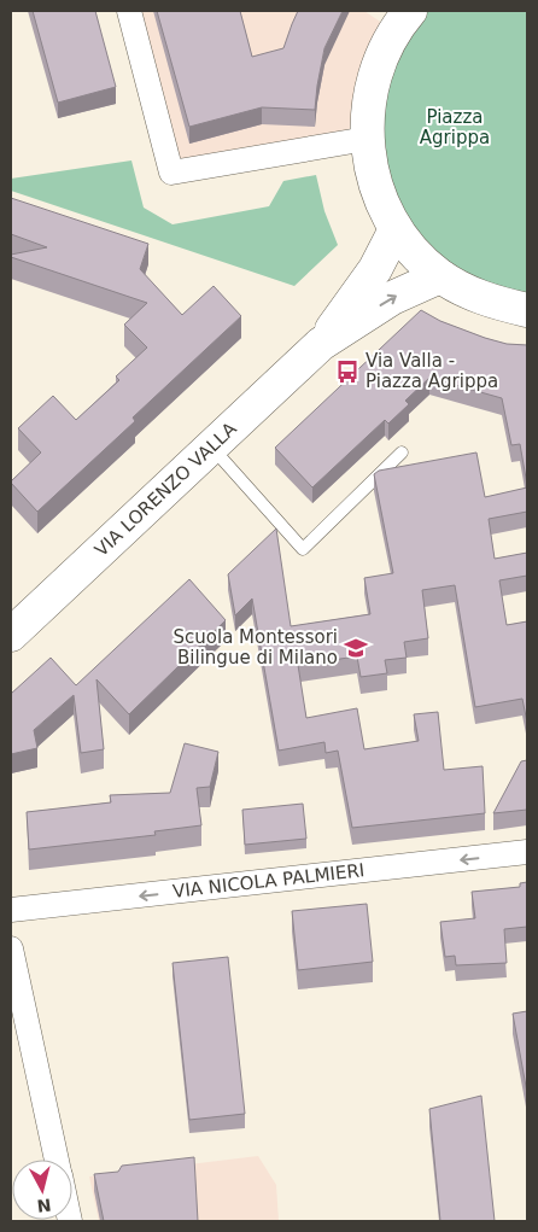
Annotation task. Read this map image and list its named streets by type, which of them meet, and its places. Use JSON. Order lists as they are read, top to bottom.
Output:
{
  "streets": {
    "main road": ["VIA LORENZO VALLA"],
    "street": ["VIA NICOLA PALMIERI"]
  },
  "one_way": ["VIA NICOLA PALMIERI"],
  "parks": ["Piazza Agrippa"],
  "places": {
    "bus stop": ["Via Valla - Piazza Agrippa"],
    "school or university": ["Scuola Montessori Bilingue di Milano"]
  },
  "north": "bottom"
}
